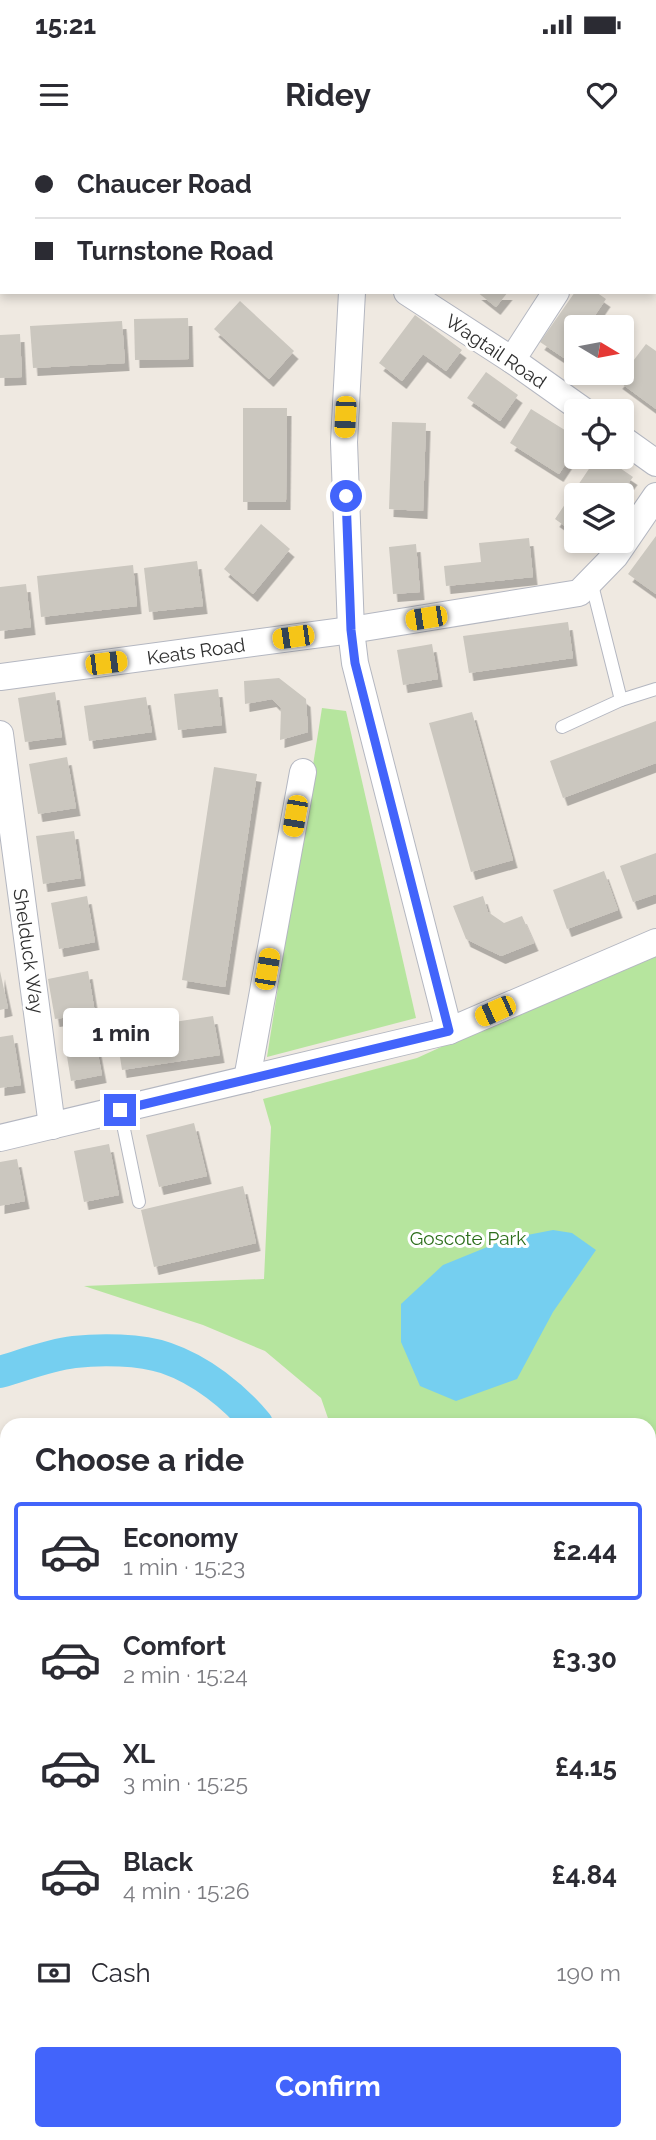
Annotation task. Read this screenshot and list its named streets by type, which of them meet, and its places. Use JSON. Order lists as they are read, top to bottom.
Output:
{
  "streets": {
    "street": ["Wagtail Road", "Keats Road", "Shelduck Way"]
  },
  "parks": ["Goscote Park"],
  "north": "right",
  "page": {
    "status": "15:21",
    "header": "Ridey",
    "banner": ["Chaucer Road", "Turnstone Road"],
    "bubble": "1 min",
    "heading": "Choose a ride",
    "list": [
      {
        "name": "Economy",
        "note": "1 min · 15:23",
        "value": "£2.44"
      },
      {
        "name": "Comfort",
        "note": "2 min · 15:24",
        "value": "£3.30"
      },
      {
        "name": "XL",
        "note": "3 min · 15:25",
        "value": "£4.15"
      },
      {
        "name": "Black",
        "note": "4 min · 15:26",
        "value": "£4.84"
      }
    ],
    "pay": ["Cash", "190 m"],
    "buttons": "Confirm"
  }
}
